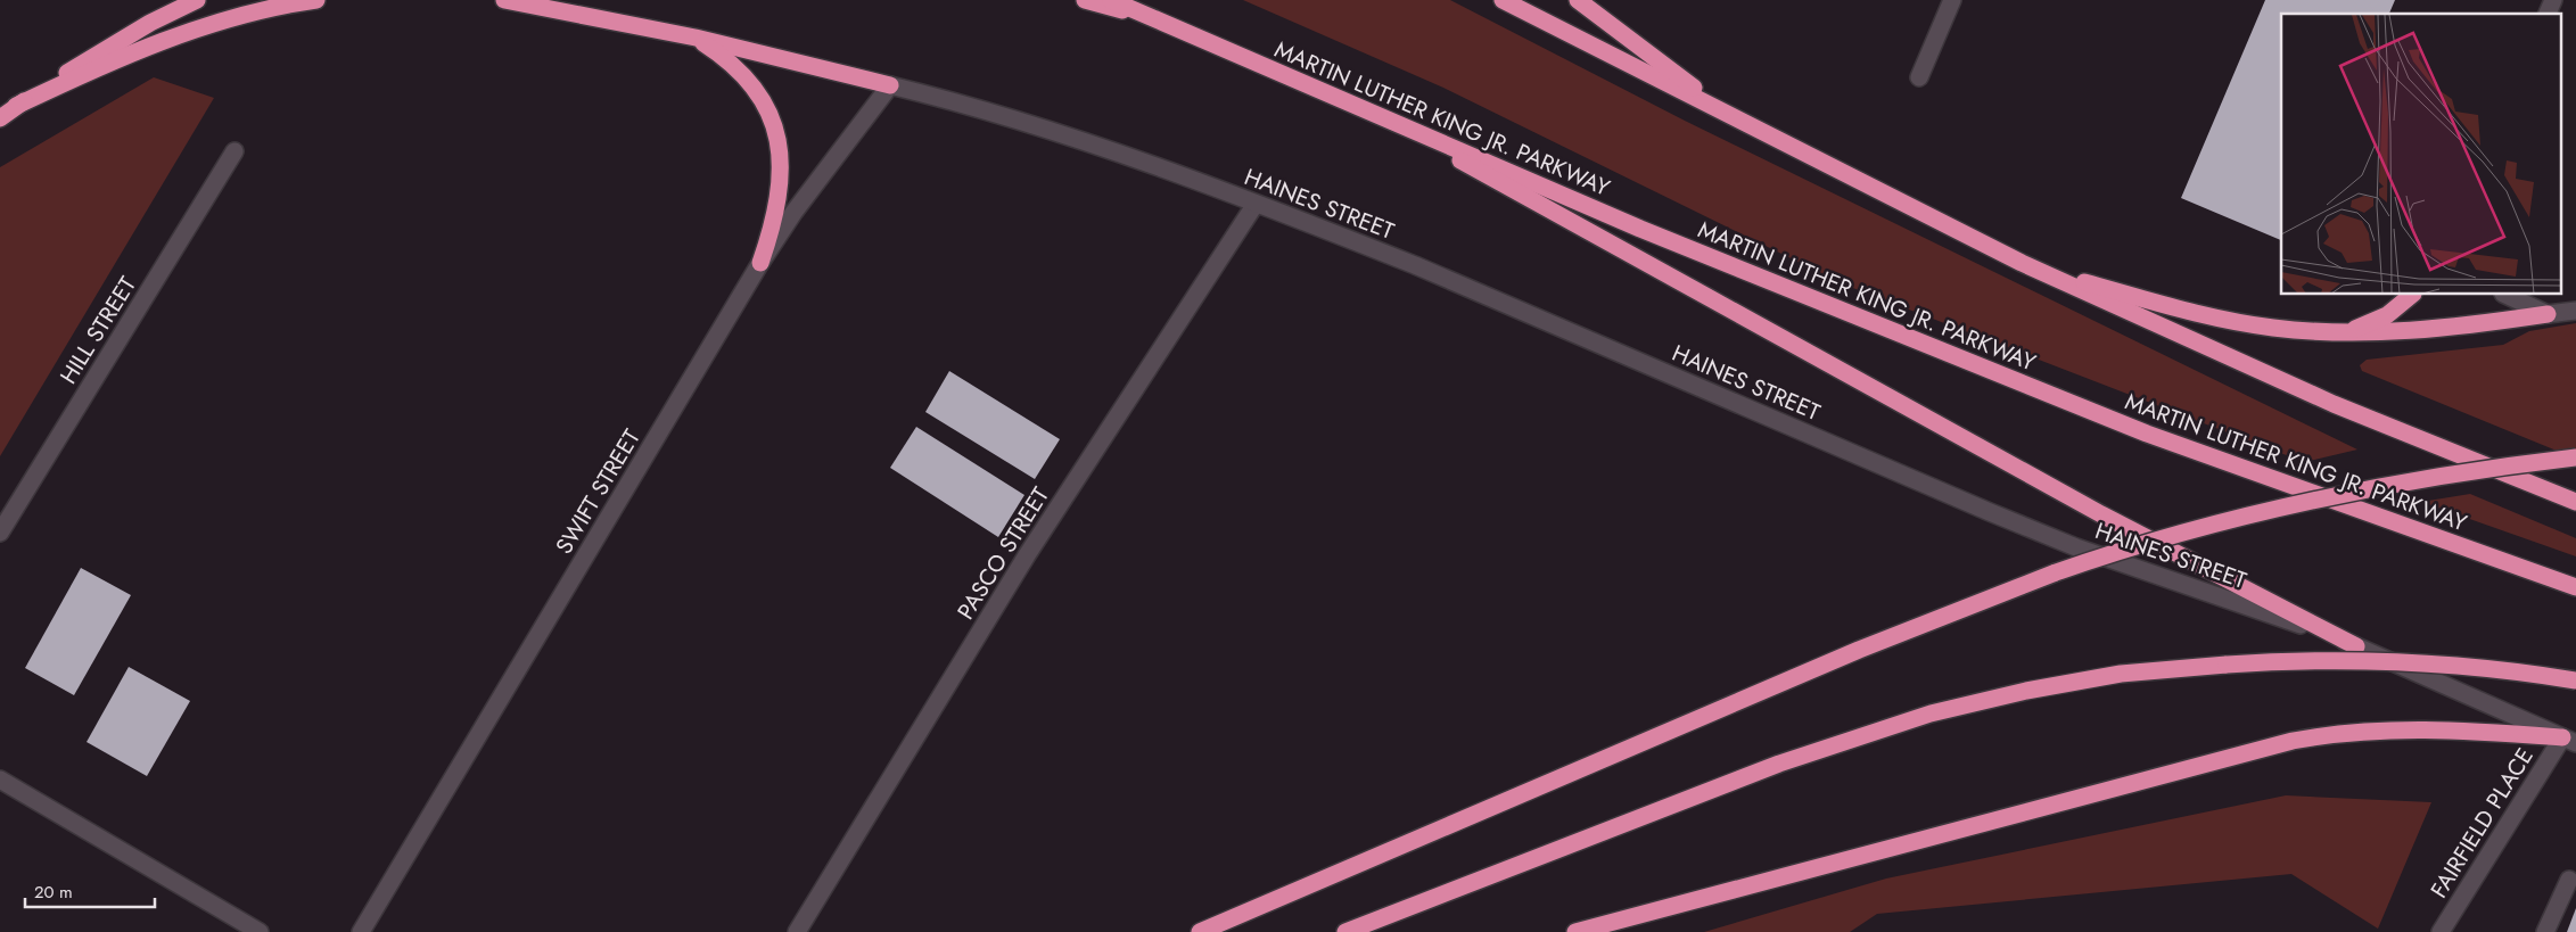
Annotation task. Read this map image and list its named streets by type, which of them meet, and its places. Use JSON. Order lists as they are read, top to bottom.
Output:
{
  "streets": {
    "highway": ["MARTIN LUTHER KING JR. PARKWAY"],
    "street": [
      "HAINES STREET",
      "HILL STREET",
      "SWIFT STREET",
      "PASCO STREET",
      "FAIRFIELD PLACE"
    ]
  },
  "crossings": [
    ["HAINES STREET", "SWIFT STREET"],
    ["HAINES STREET", "PASCO STREET"],
    ["HAINES STREET", "FAIRFIELD PLACE"]
  ],
  "scale_bar": "20 m"
}
